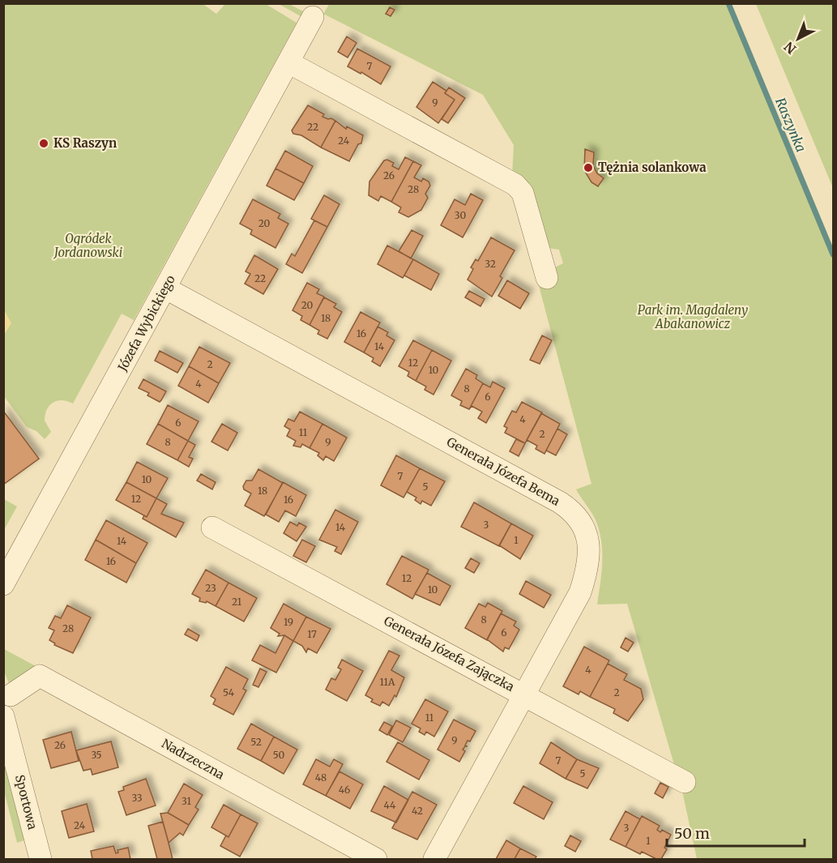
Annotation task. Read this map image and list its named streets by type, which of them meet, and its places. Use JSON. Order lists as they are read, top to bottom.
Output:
{
  "streets": {
    "street": [
      "Józefa Wybickiego",
      "Generała Józefa Bema",
      "Generała Józefa Zajączka",
      "Nadrzeczna",
      "Sportowa"
    ]
  },
  "crossings": [
    ["Józefa Wybickiego", "Generała Józefa Bema"],
    ["Generała Józefa Bema", "Generała Józefa Zajączka"]
  ],
  "water": ["Raszynka"],
  "parks": ["Ogródek Jordanowski", "Park im. Magdaleny Abakanowicz"],
  "places": ["KS Raszyn", "Tężnia solankowa"],
  "house_numbers": [
    "7",
    "9",
    "22",
    "24",
    "26",
    "28",
    "30",
    "20",
    "32",
    "22",
    "20",
    "18",
    "16",
    "14",
    "12",
    "2",
    "10",
    "4",
    "8",
    "6",
    "4",
    "6",
    "11",
    "2",
    "8",
    "9",
    "7",
    "10",
    "5",
    "18",
    "12",
    "16",
    "3",
    "14",
    "1",
    "14",
    "16",
    "12",
    "23",
    "10",
    "21",
    "8",
    "19",
    "28",
    "6",
    "17",
    "4",
    "11A",
    "54",
    "2",
    "11",
    "9",
    "52",
    "26",
    "35",
    "50",
    "7",
    "5",
    "48",
    "46",
    "33",
    "31",
    "44",
    "42",
    "24",
    "3",
    "1"
  ],
  "scale_bar": "50 m",
  "north": "bottom left"
}
